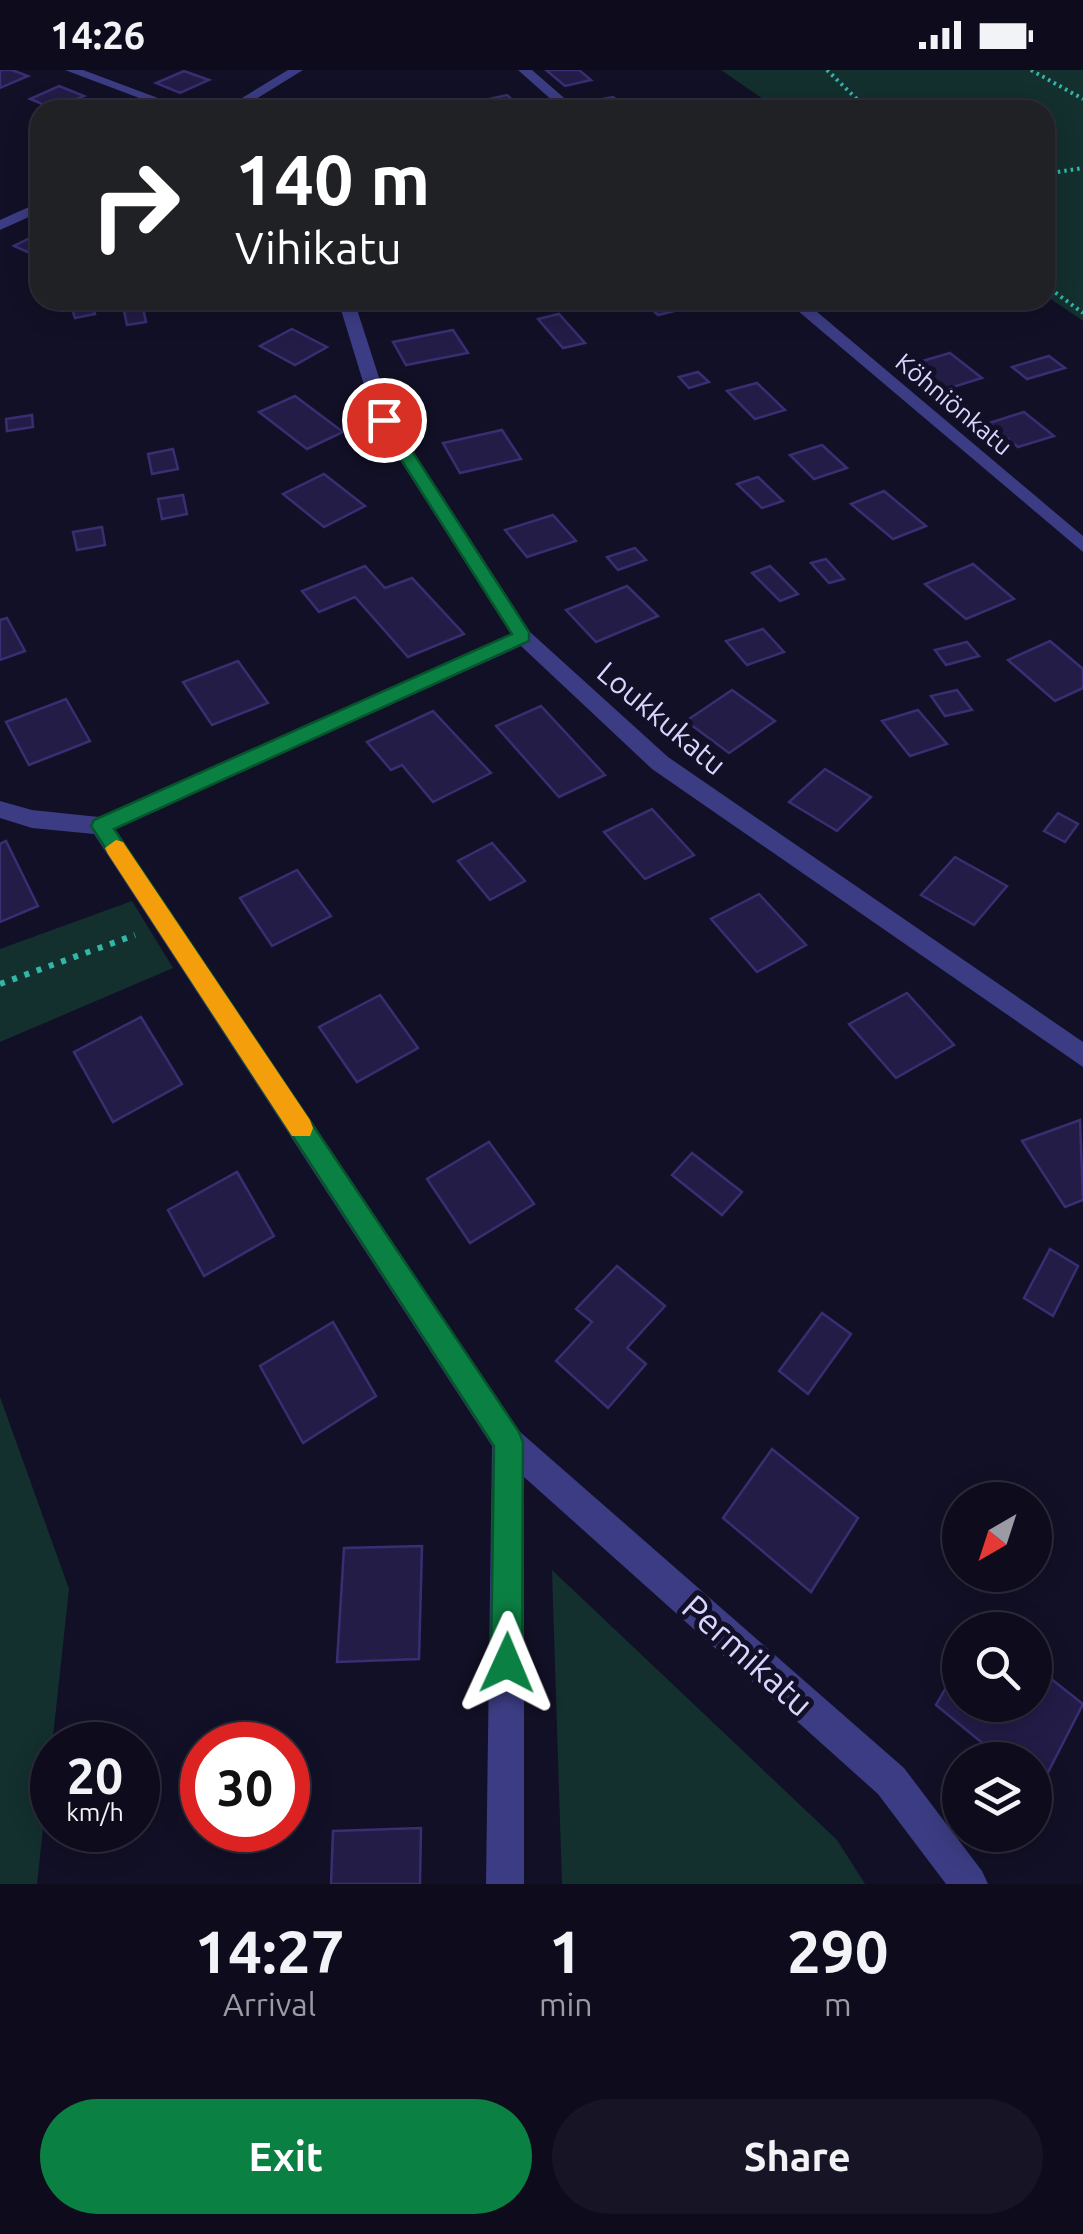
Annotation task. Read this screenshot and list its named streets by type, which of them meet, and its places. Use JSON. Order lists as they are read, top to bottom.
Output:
{
  "streets": {
    "street": ["Köhniönkatu", "Loukkukatu", "Permikatu"]
  },
  "north": "bottom left",
  "page": {
    "status": "14:26",
    "turn": ["140 m", "Vihikatu"],
    "speed": "20 km/h",
    "limit": "30",
    "eta": [
      "14:27",
      "Arrival",
      "1",
      "min",
      "290",
      "m"
    ],
    "buttons": ["Exit", "Share"]
  }
}
